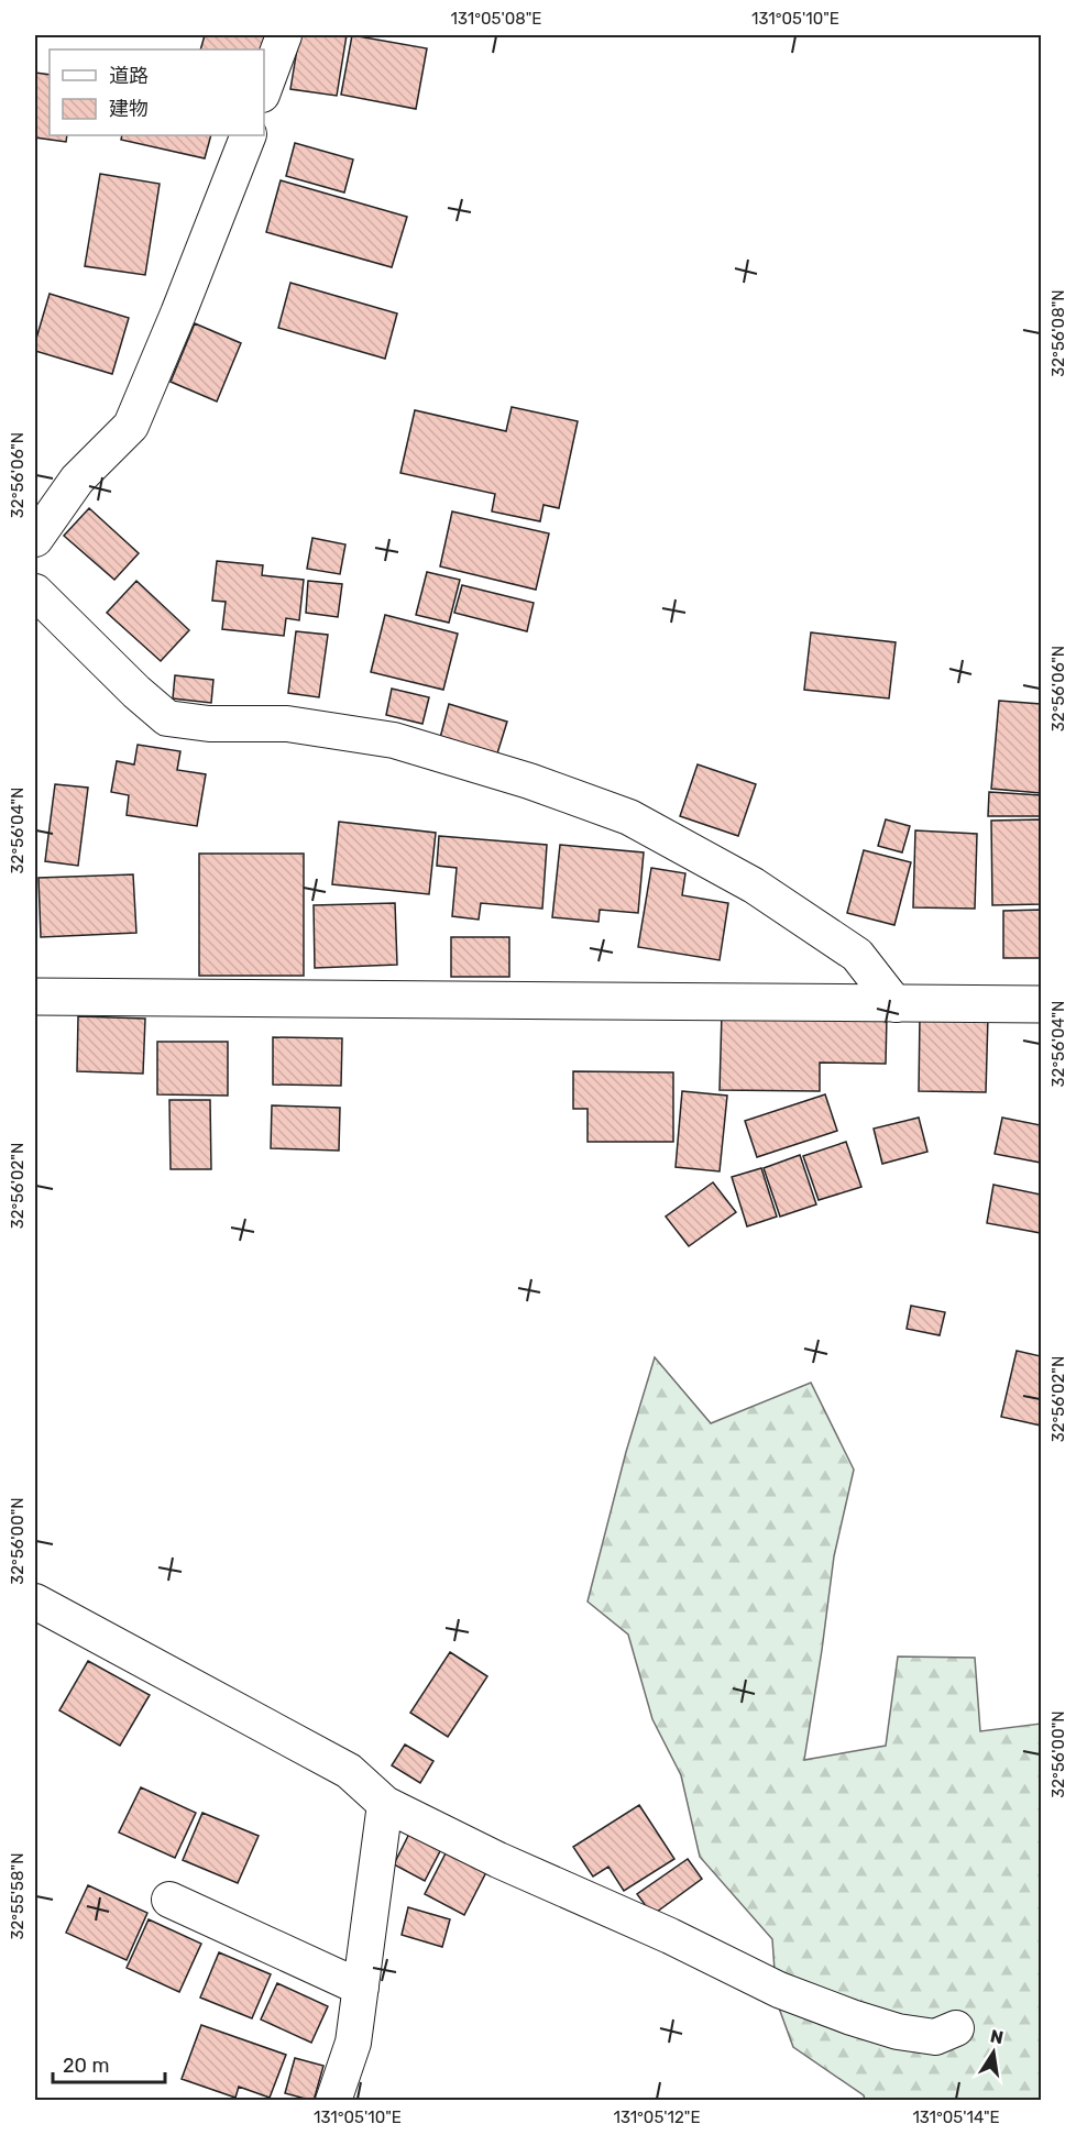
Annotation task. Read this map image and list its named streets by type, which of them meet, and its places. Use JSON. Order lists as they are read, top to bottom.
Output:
{
  "legend": ["道路", "建物"],
  "scale_bar": "20 m",
  "north": "top",
  "coordinates": [
    "131°05'08\"E",
    "131°05'10\"E",
    "32°56'08\"N",
    "32°56'06\"N",
    "32°56'04\"N",
    "32°56'02\"N",
    "32°56'00\"N",
    "32°55'58\"N",
    "131°05'12\"E",
    "131°05'14\"E"
  ]
}
